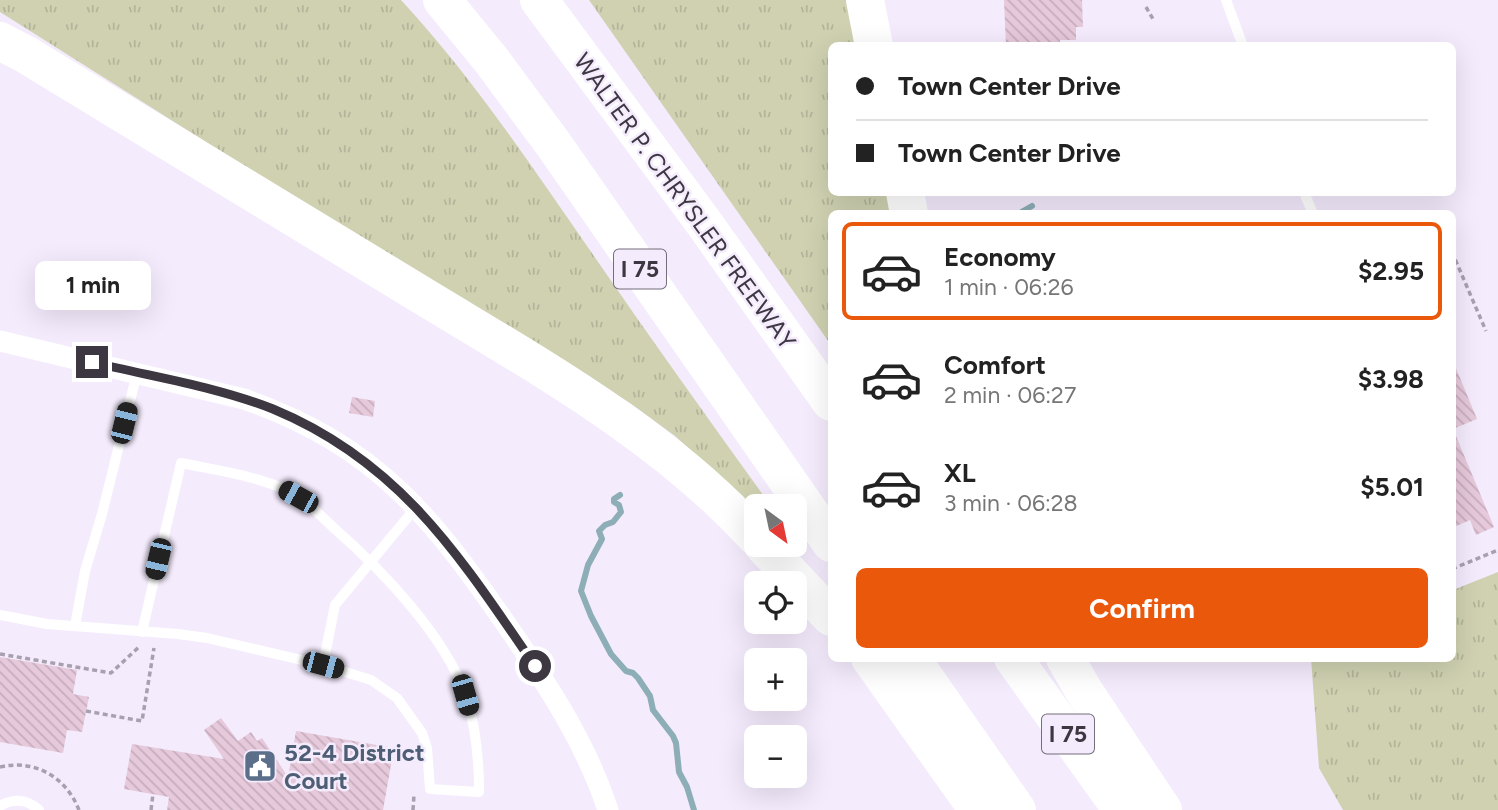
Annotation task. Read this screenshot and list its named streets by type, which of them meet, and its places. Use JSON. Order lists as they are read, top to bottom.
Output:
{
  "streets": {
    "highway": ["WALTER P. CHRYSLER FREEWAY", "I 75"]
  },
  "places": {
    "public building": ["52-4 District Court"]
  },
  "north": "bottom right",
  "page": {
    "banner": ["Town Center Drive", "Town Center Drive"],
    "list": [
      {
        "name": "Economy",
        "note": "1 min · 06:26",
        "value": "$2.95"
      },
      {
        "name": "Comfort",
        "note": "2 min · 06:27",
        "value": "$3.98"
      },
      {
        "name": "XL",
        "note": "3 min · 06:28",
        "value": "$5.01"
      }
    ],
    "bubble": "1 min",
    "map_buttons": ["+", "−"],
    "buttons": "Confirm"
  }
}
